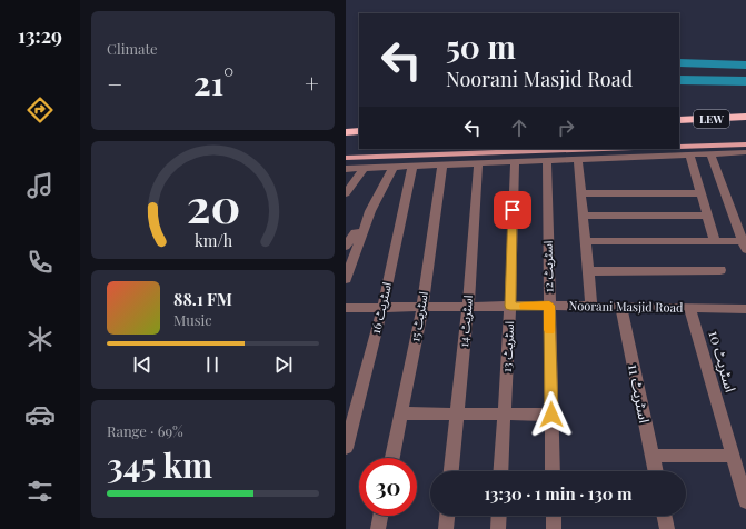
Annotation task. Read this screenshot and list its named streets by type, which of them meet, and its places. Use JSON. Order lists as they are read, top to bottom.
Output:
{
  "streets": {
    "highway": ["LEW"],
    "street": [
      "اسٹریٹ 12",
      "Noorani Masjid Road",
      "اسٹریٹ 16",
      "اسٹریٹ 15",
      "اسٹریٹ 14",
      "اسٹریٹ 13",
      "اسٹریٹ 10",
      "اسٹریٹ 11"
    ]
  },
  "crossings": [
    ["اسٹریٹ 12", "Noorani Masjid Road"],
    ["Noorani Masjid Road", "اسٹریٹ 16"],
    ["Noorani Masjid Road", "اسٹریٹ 15"],
    ["Noorani Masjid Road", "اسٹریٹ 14"],
    ["Noorani Masjid Road", "اسٹریٹ 13"],
    ["Noorani Masjid Road", "اسٹریٹ 10"],
    ["Noorani Masjid Road", "اسٹریٹ 11"]
  ],
  "page": {
    "tabs": "13:29",
    "tile": [
      "Climate",
      ["Range · 69%", "345 km"]
    ],
    "turn": ["50 m", "Noorani Masjid Road"],
    "heat": ["−", "21°", "+"],
    "song": ["88.1 FM", "Music"],
    "limit": "30",
    "trip": "13:30 · 1 min · 130 m",
    "gauge": ["20", "km/h"]
  }
}
